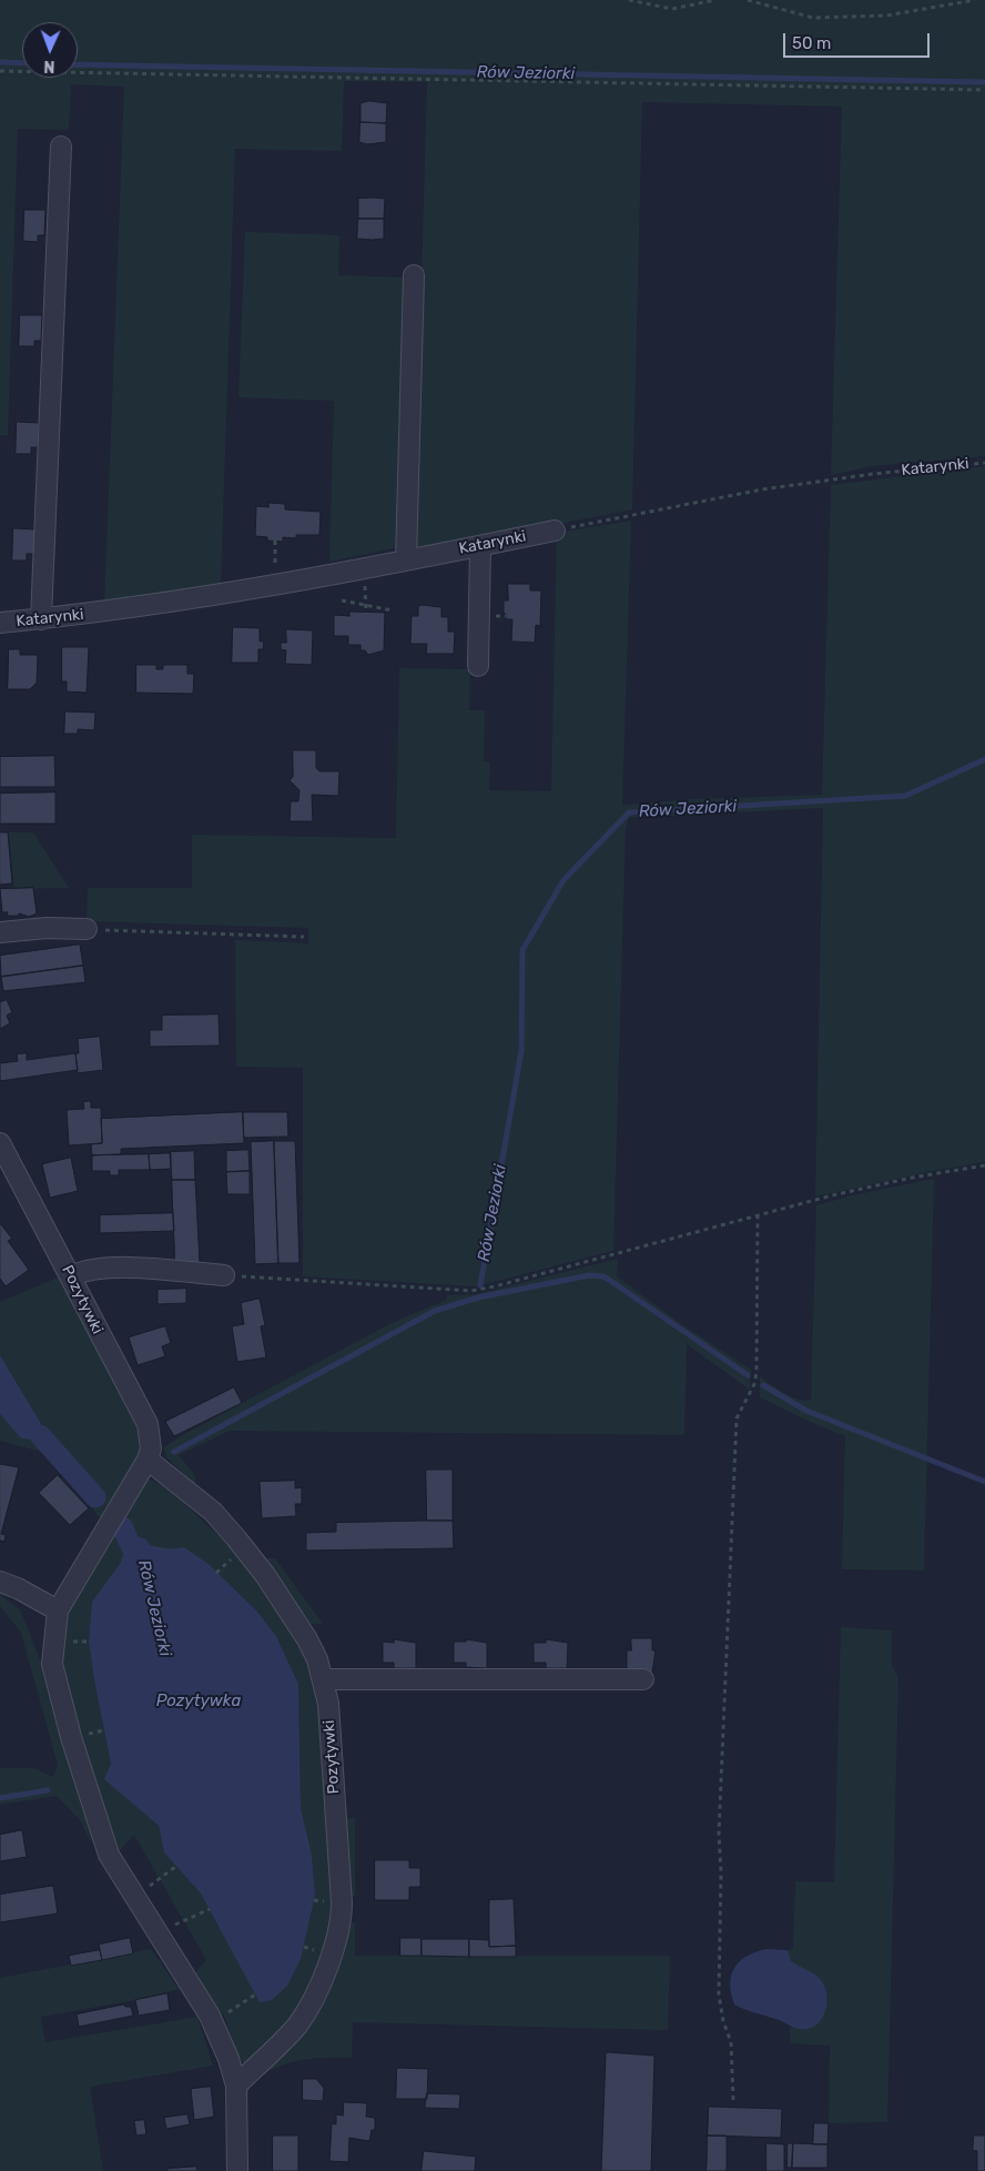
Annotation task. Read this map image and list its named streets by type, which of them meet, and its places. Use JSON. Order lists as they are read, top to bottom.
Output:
{
  "streets": {
    "street": ["Katarynki", "Pozytywki"]
  },
  "water": ["Rów Jeziorki", "Pozytywka"],
  "scale_bar": "50 m",
  "north": "bottom"
}
